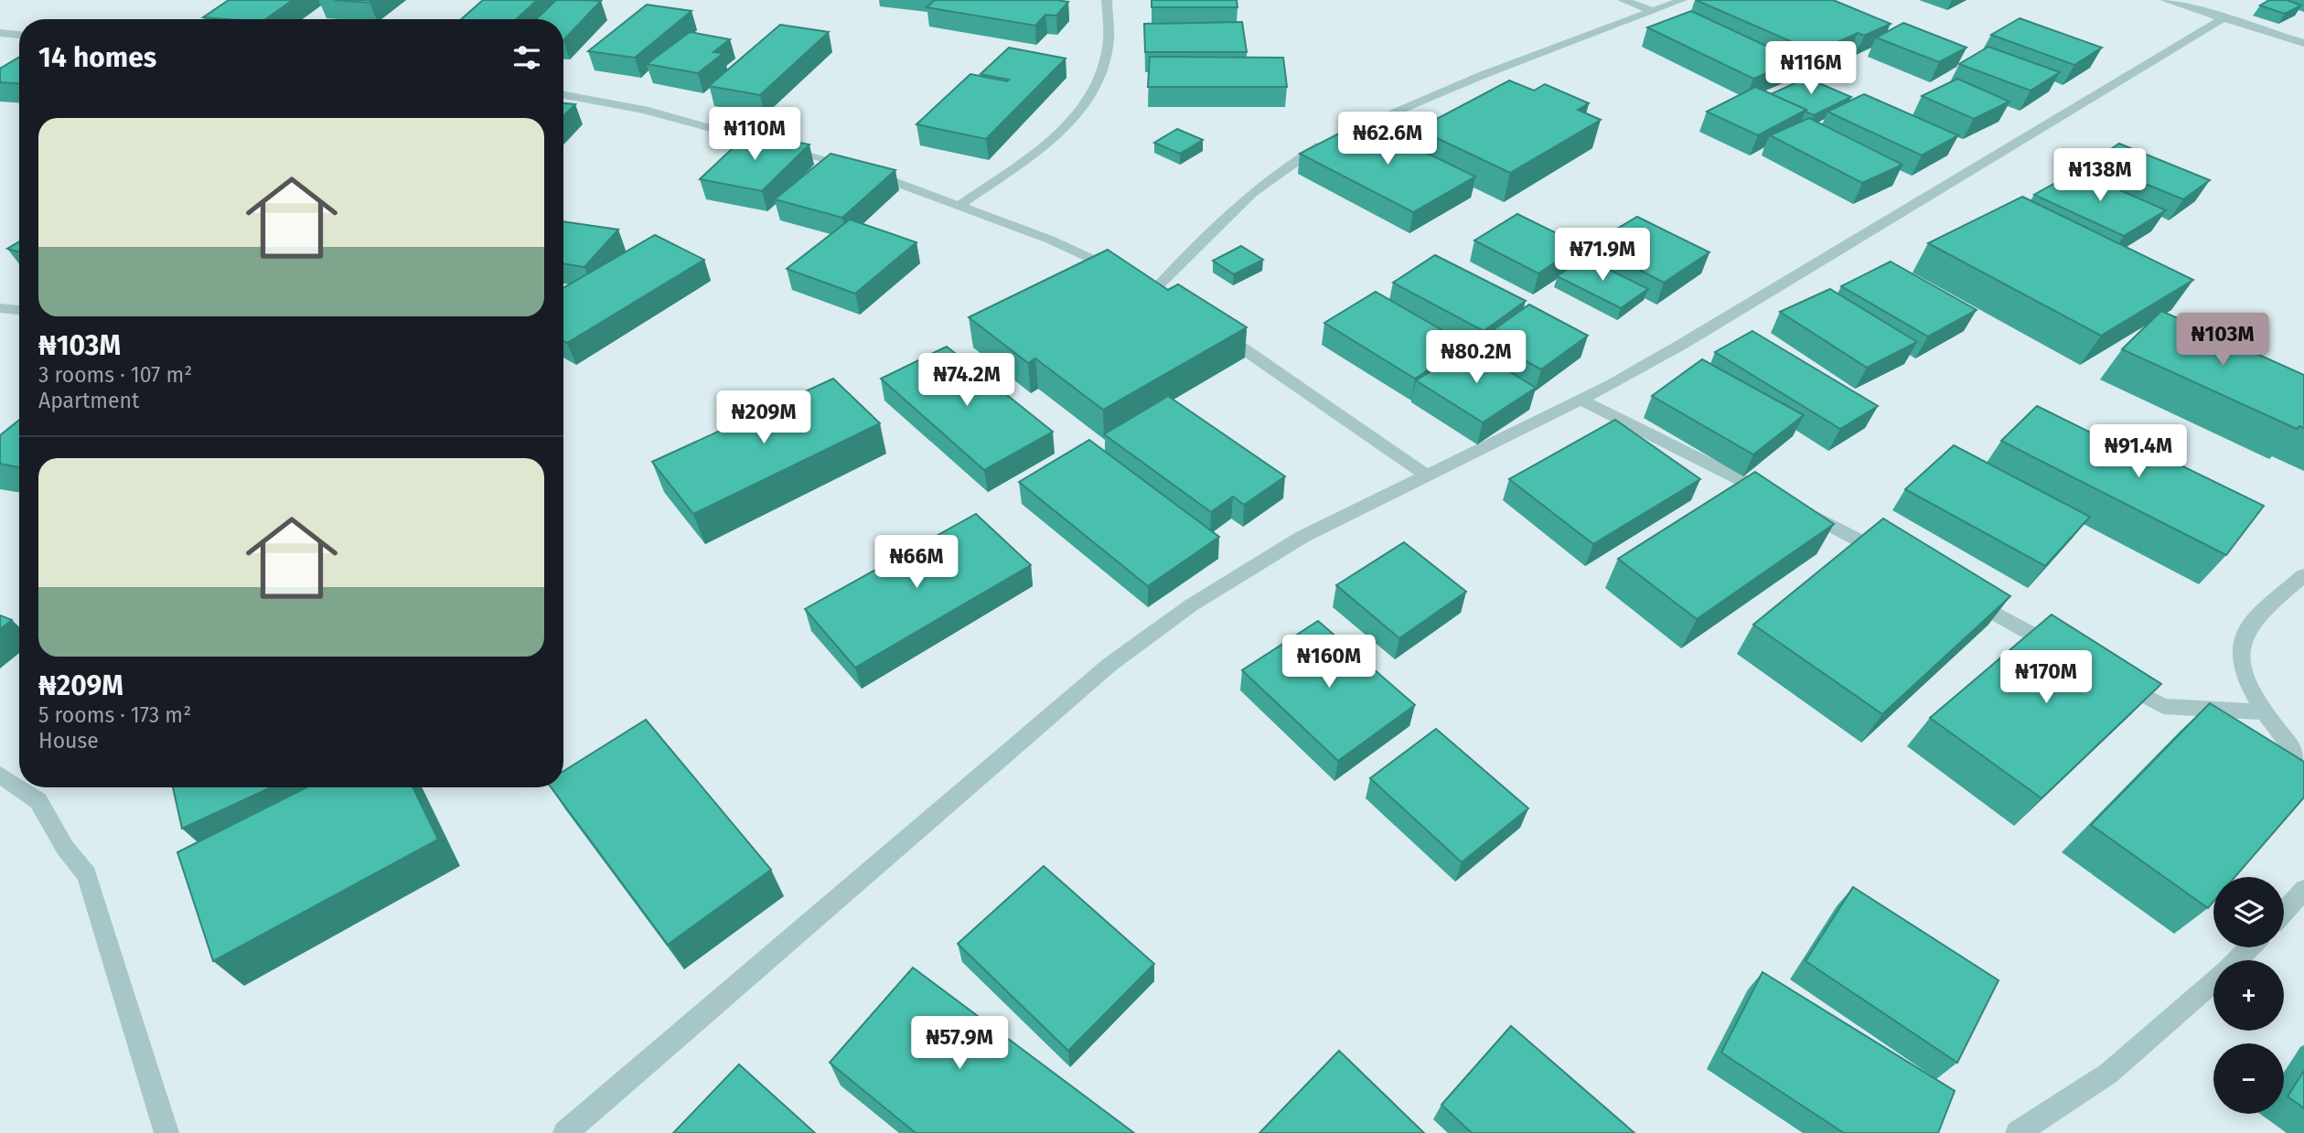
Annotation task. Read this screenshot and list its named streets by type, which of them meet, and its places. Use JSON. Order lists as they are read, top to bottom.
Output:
{
  "page": {
    "heading": "14 homes",
    "price": [
      "₦116M",
      "₦110M",
      "₦62.6M",
      "₦138M",
      "₦71.9M",
      "₦103M",
      "₦80.2M",
      "₦74.2M",
      "₦209M",
      "₦91.4M",
      "₦66M",
      "₦160M",
      "₦170M",
      "₦57.9M"
    ],
    "list": [
      {
        "name": "₦103M",
        "note": "3 rooms · 107 m² · Apartment"
      },
      {
        "name": "₦209M",
        "note": "5 rooms · 173 m² · House"
      }
    ],
    "map_buttons": ["+", "−"]
  }
}
